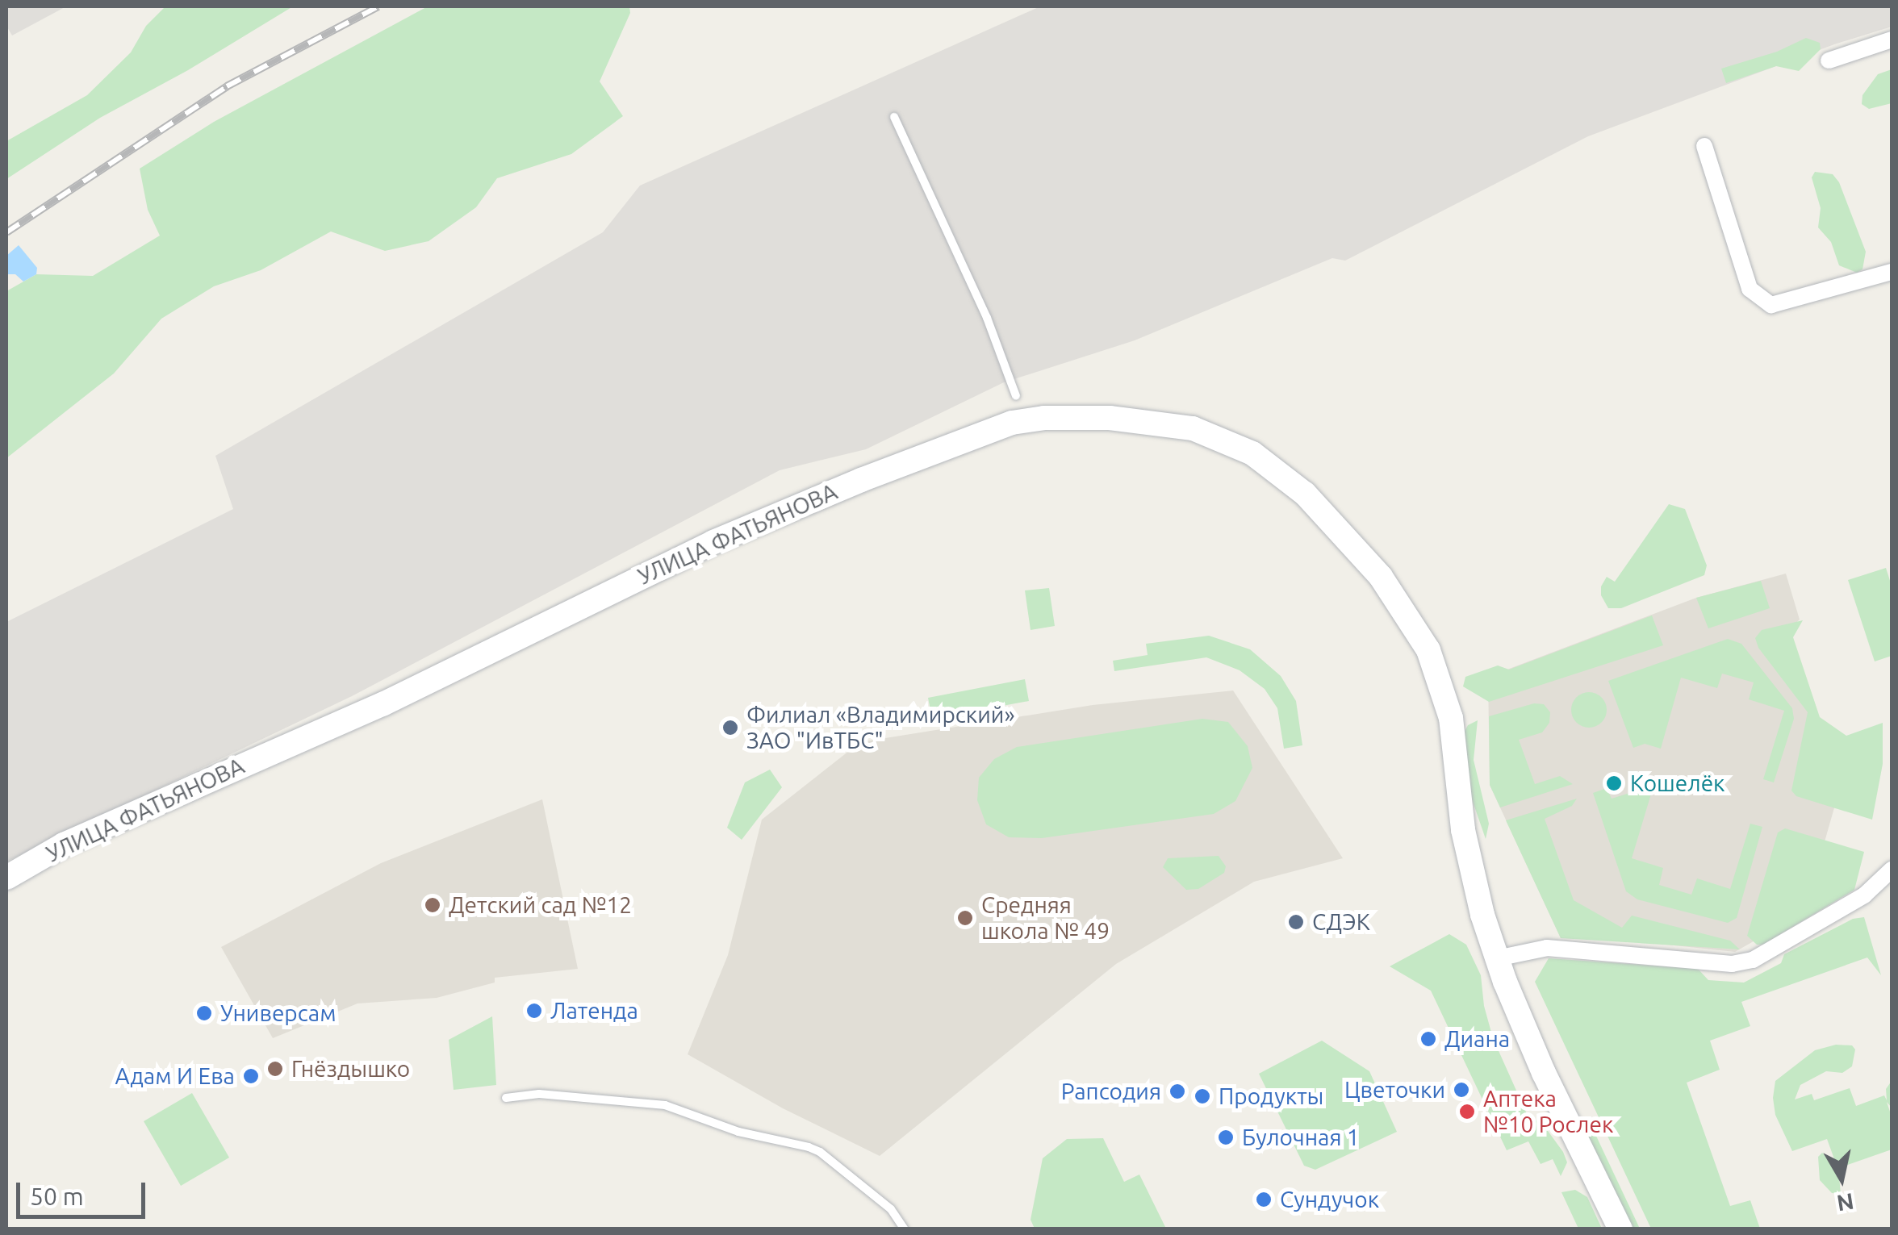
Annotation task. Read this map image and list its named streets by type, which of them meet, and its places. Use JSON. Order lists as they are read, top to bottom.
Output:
{
  "streets": {
    "street": ["УЛИЦА ФАТЬЯНОВА"]
  },
  "places": [
    "Филиал «Владимирский» ЗАО \"ИвТБС\"",
    "Кошелёк",
    "Детский сад №12",
    "Средняя школа № 49",
    "СДЭК",
    "Латенда",
    "Универсам",
    "Диана",
    "Гнёздышко",
    "Адам И Ева",
    "Цветочки",
    "Рапсодия",
    "Продукты",
    "Аптека №10 Рослек",
    "Булочная 1",
    "Сундучок"
  ],
  "scale_bar": "50 m",
  "north": "bottom"
}
